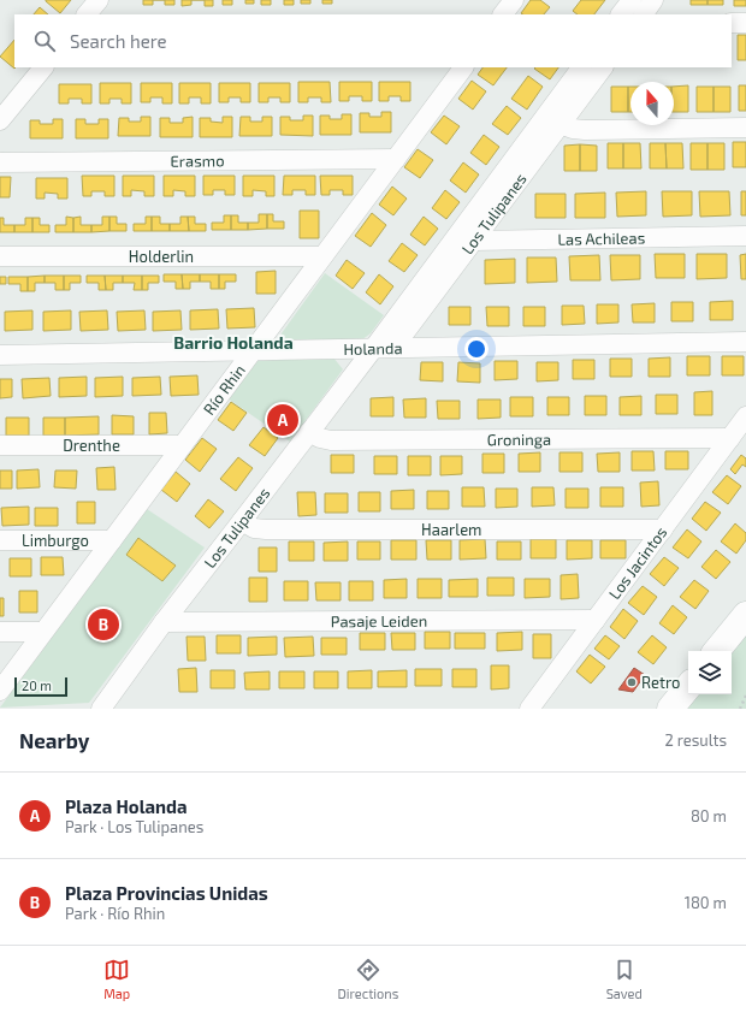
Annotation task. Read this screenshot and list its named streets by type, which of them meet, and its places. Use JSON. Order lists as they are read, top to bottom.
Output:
{
  "streets": {
    "street": [
      "Erasmo",
      "Los Tulipanes",
      "Las Achileas",
      "Holderlin",
      "Holanda",
      "Río Rhin",
      "Groninga",
      "Drenthe",
      "Haarlem",
      "Limburgo",
      "Los Jacintos",
      "Pasaje Leiden"
    ]
  },
  "crossings": [
    ["Erasmo", "Río Rhin"],
    ["Los Tulipanes", "Las Achileas"],
    ["Los Tulipanes", "Holanda"],
    ["Los Tulipanes", "Groninga"],
    ["Los Tulipanes", "Haarlem"],
    ["Los Tulipanes", "Pasaje Leiden"],
    ["Holderlin", "Río Rhin"],
    ["Holanda", "Río Rhin"],
    ["Río Rhin", "Drenthe"],
    ["Río Rhin", "Limburgo"],
    ["Groninga", "Los Jacintos"],
    ["Haarlem", "Los Jacintos"],
    ["Los Jacintos", "Pasaje Leiden"]
  ],
  "districts": ["Barrio Holanda"],
  "places": ["Retro"],
  "scale_bar": "20 m",
  "north": "top",
  "page": {
    "search": "Search here",
    "pins": ["A", "B"],
    "scale": "20 m",
    "heading": ["Nearby", "2 results"],
    "list": [
      {
        "mark": "A",
        "name": "Plaza Holanda",
        "note": "Park · Los Tulipanes",
        "value": "80 m"
      },
      {
        "mark": "B",
        "name": "Plaza Provincias Unidas",
        "note": "Park · Río Rhin",
        "value": "180 m"
      }
    ],
    "nav": ["Map", "Directions", "Saved"]
  }
}
